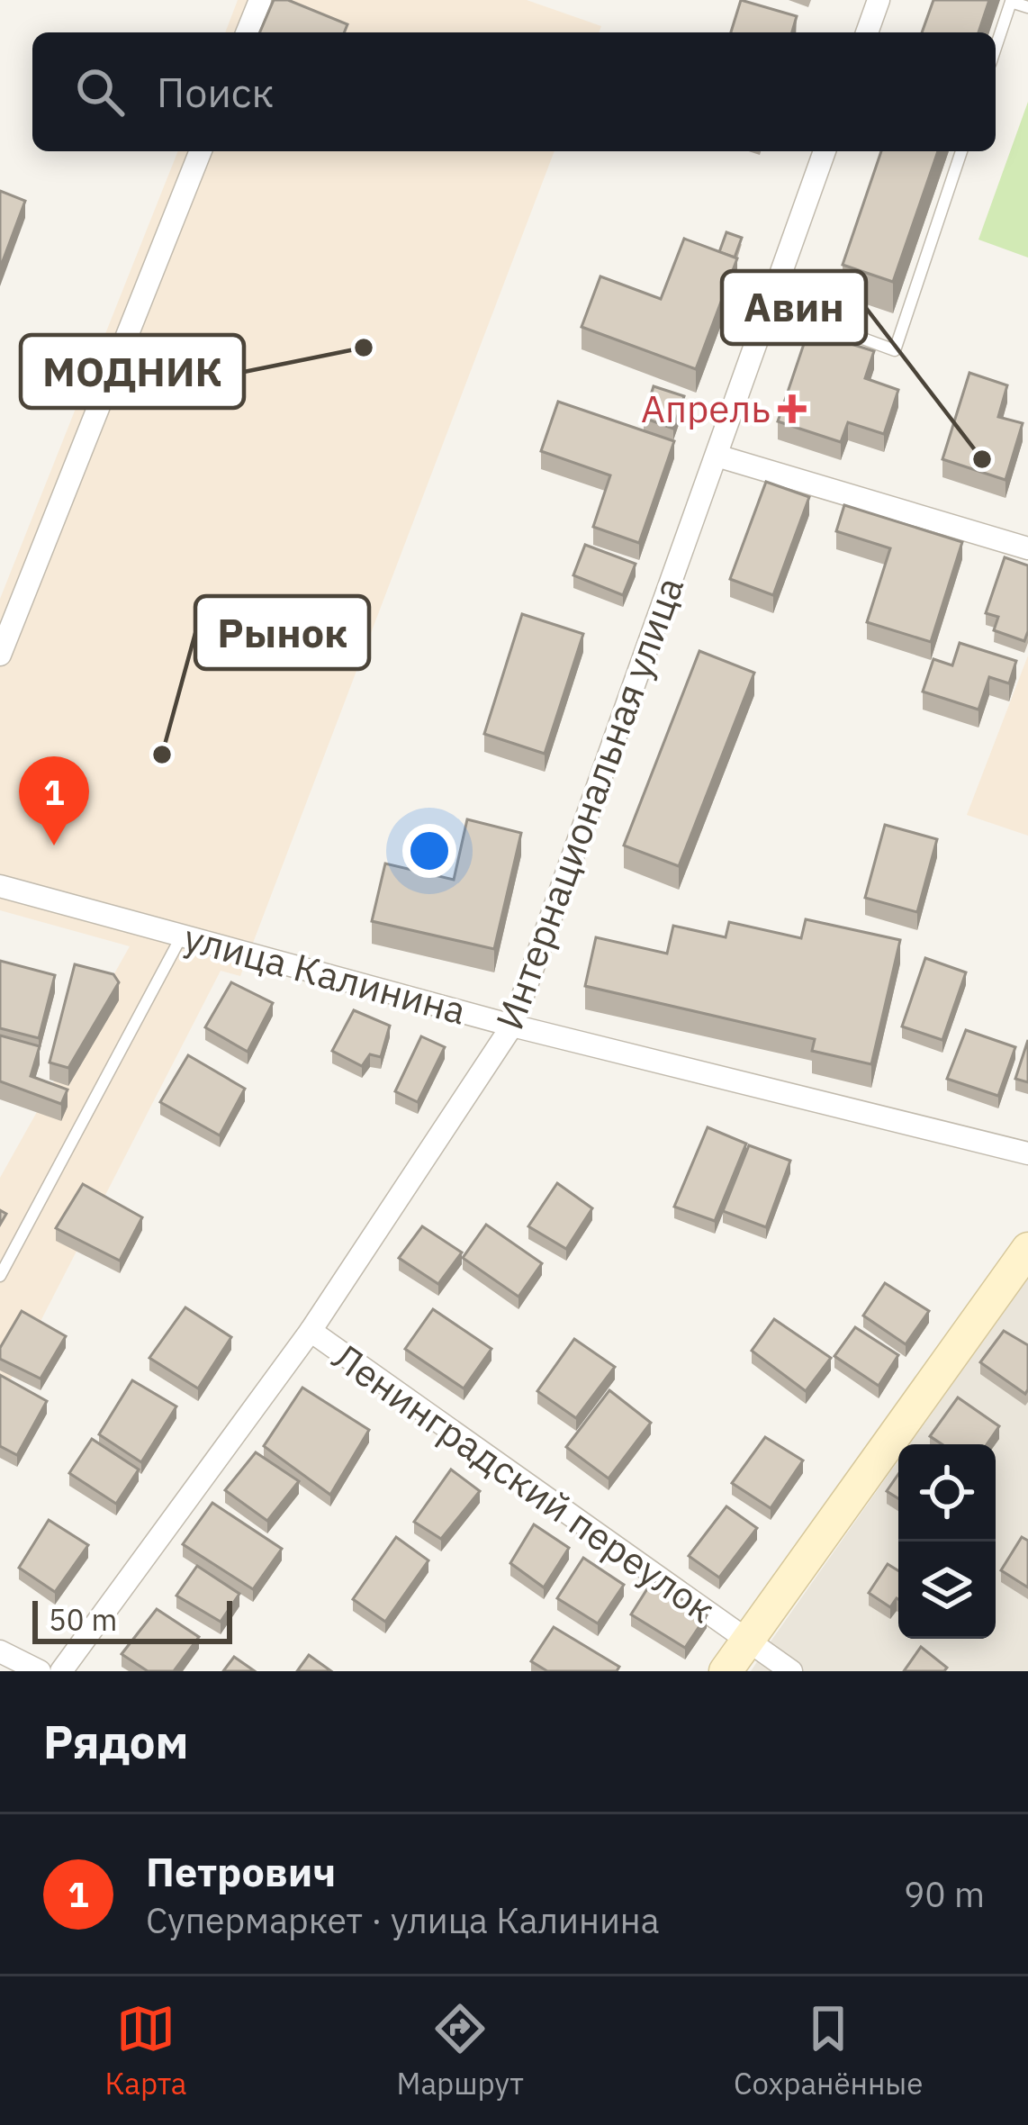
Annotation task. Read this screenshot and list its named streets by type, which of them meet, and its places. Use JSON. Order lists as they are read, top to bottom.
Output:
{
  "streets": {
    "street": ["Интернациональная улица", "улица Калинина", "Ленинградский переулок"]
  },
  "crossings": [
    ["Интернациональная улица", "улица Калинина"],
    ["Интернациональная улица", "Ленинградский переулок"]
  ],
  "places": {
    "other": ["МОДНИК", "Авин", "Рынок"],
    "health": ["Апрель"]
  },
  "scale_bar": "50 m",
  "page": {
    "search": "Поиск",
    "pins": "1",
    "scale": "50 m",
    "heading": "Рядом",
    "list": [
      {
        "mark": "1",
        "name": "Петрович",
        "note": "Супермаркет · улица Калинина",
        "value": "90 m"
      }
    ],
    "nav": ["Карта", "Маршрут", "Сохранённые"]
  }
}
